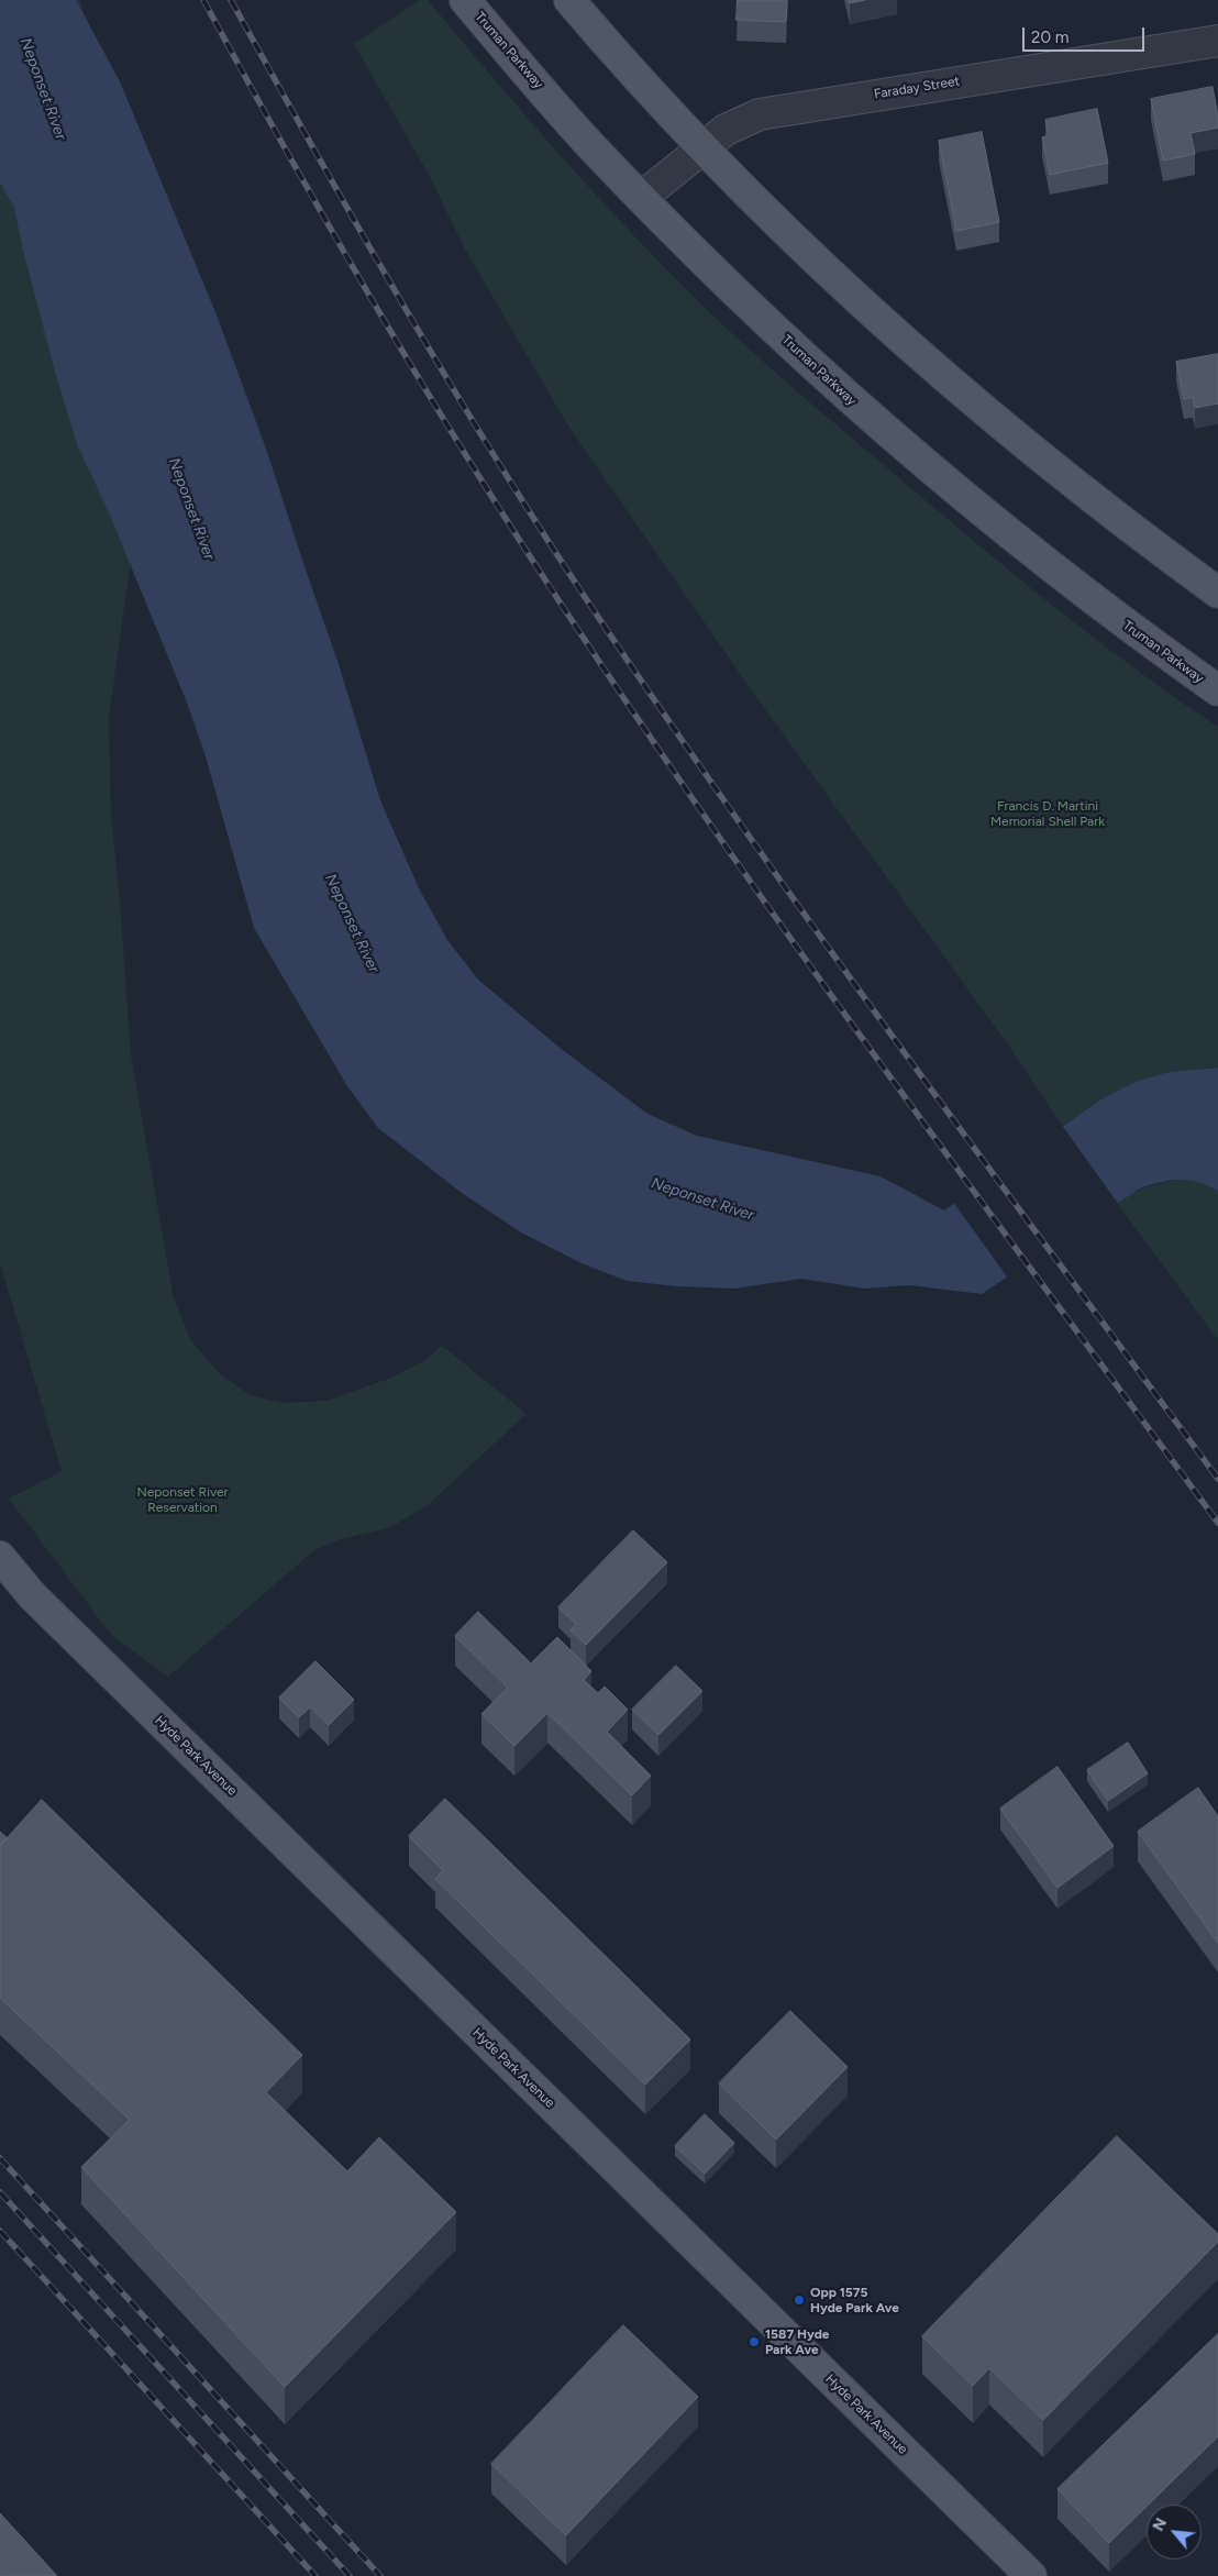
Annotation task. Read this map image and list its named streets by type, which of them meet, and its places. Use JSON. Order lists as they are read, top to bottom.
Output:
{
  "streets": {
    "main road": ["Truman Parkway", "Hyde Park Avenue"],
    "street": ["Faraday Street"]
  },
  "crossings": [
    ["Truman Parkway", "Faraday Street"]
  ],
  "water": ["Neponset River"],
  "parks": ["Francis D. Martini Memorial Shell Park", "Neponset River Reservation"],
  "places": ["Opp 1575 Hyde Park Ave", "1587 Hyde Park Ave"],
  "scale_bar": "20 m",
  "north": "top left"
}
